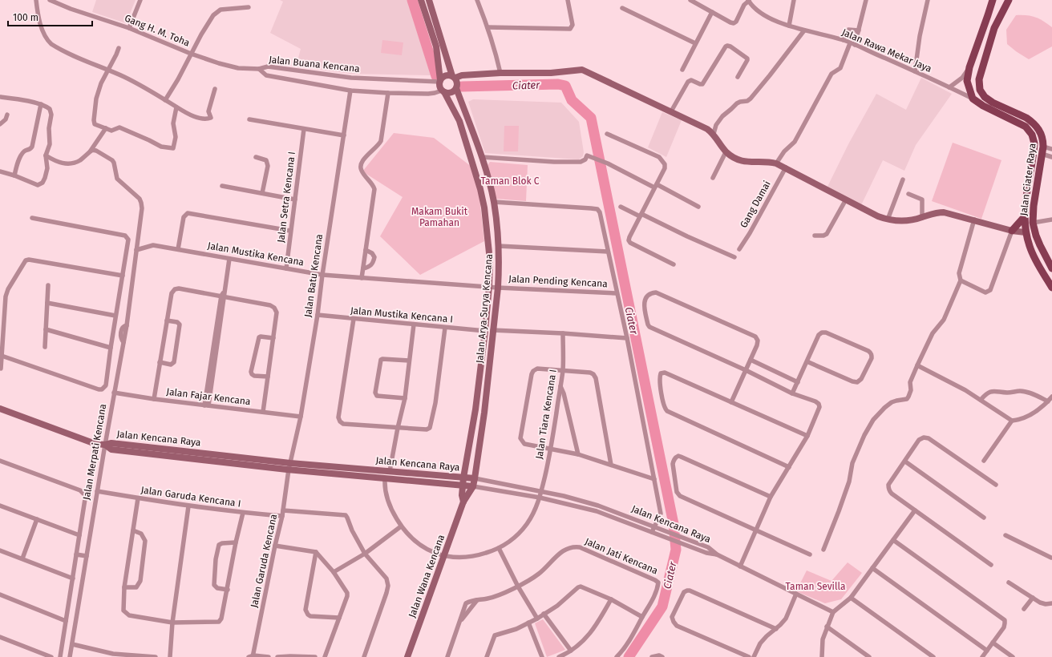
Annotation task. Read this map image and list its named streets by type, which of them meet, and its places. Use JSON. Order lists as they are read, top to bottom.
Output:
{
  "streets": {
    "main road": ["Jalan Ciater Raya"],
    "street": [
      "Gang H. M. Toha",
      "Jalan Rawa Mekar Jaya",
      "Jalan Buana Kencana",
      "Jalan Setra Kencana I",
      "Gang Damai",
      "Jalan Mustika Kencana",
      "Jalan Batu Kencana",
      "Jalan Pending Kencana",
      "Jalan Arya Surya Kencana",
      "Jalan Mustika Kencana I",
      "Jalan Fajar Kencana",
      "Jalan Tiara Kencana I",
      "Jalan Kencana Raya",
      "Jalan Merpati Kencana",
      "Jalan Garuda Kencana I",
      "Jalan Jati Kencana",
      "Jalan Garuda Kencana",
      "Jalan Wana Kencana"
    ]
  },
  "crossings": [
    ["Gang H. M. Toha", "Jalan Buana Kencana"],
    ["Jalan Rawa Mekar Jaya", "Jalan Ciater Raya"],
    ["Jalan Buana Kencana", "Jalan Batu Kencana"],
    ["Jalan Buana Kencana", "Jalan Arya Surya Kencana"],
    ["Jalan Setra Kencana I", "Jalan Mustika Kencana"],
    ["Jalan Mustika Kencana", "Jalan Batu Kencana"],
    ["Jalan Mustika Kencana", "Jalan Pending Kencana"],
    ["Jalan Mustika Kencana", "Jalan Arya Surya Kencana"],
    ["Jalan Mustika Kencana", "Jalan Merpati Kencana"],
    ["Jalan Batu Kencana", "Jalan Mustika Kencana I"],
    ["Jalan Batu Kencana", "Jalan Fajar Kencana"],
    ["Jalan Batu Kencana", "Jalan Kencana Raya"],
    ["Jalan Batu Kencana", "Jalan Garuda Kencana"],
    ["Jalan Pending Kencana", "Jalan Arya Surya Kencana"],
    ["Jalan Arya Surya Kencana", "Jalan Mustika Kencana I"],
    ["Jalan Arya Surya Kencana", "Jalan Kencana Raya"],
    ["Jalan Arya Surya Kencana", "Jalan Wana Kencana"],
    ["Jalan Fajar Kencana", "Jalan Merpati Kencana"],
    ["Jalan Tiara Kencana I", "Jalan Kencana Raya"],
    ["Jalan Tiara Kencana I", "Jalan Wana Kencana"],
    ["Jalan Kencana Raya", "Jalan Merpati Kencana"],
    ["Jalan Kencana Raya", "Jalan Garuda Kencana"],
    ["Jalan Kencana Raya", "Jalan Wana Kencana"],
    ["Jalan Merpati Kencana", "Jalan Garuda Kencana I"],
    ["Jalan Garuda Kencana I", "Jalan Garuda Kencana"]
  ],
  "water": ["Ciater"],
  "parks": ["Taman Blok C", "Makam Bukit Pamahan", "Taman Sevilla"],
  "scale_bar": "100 m"
}
